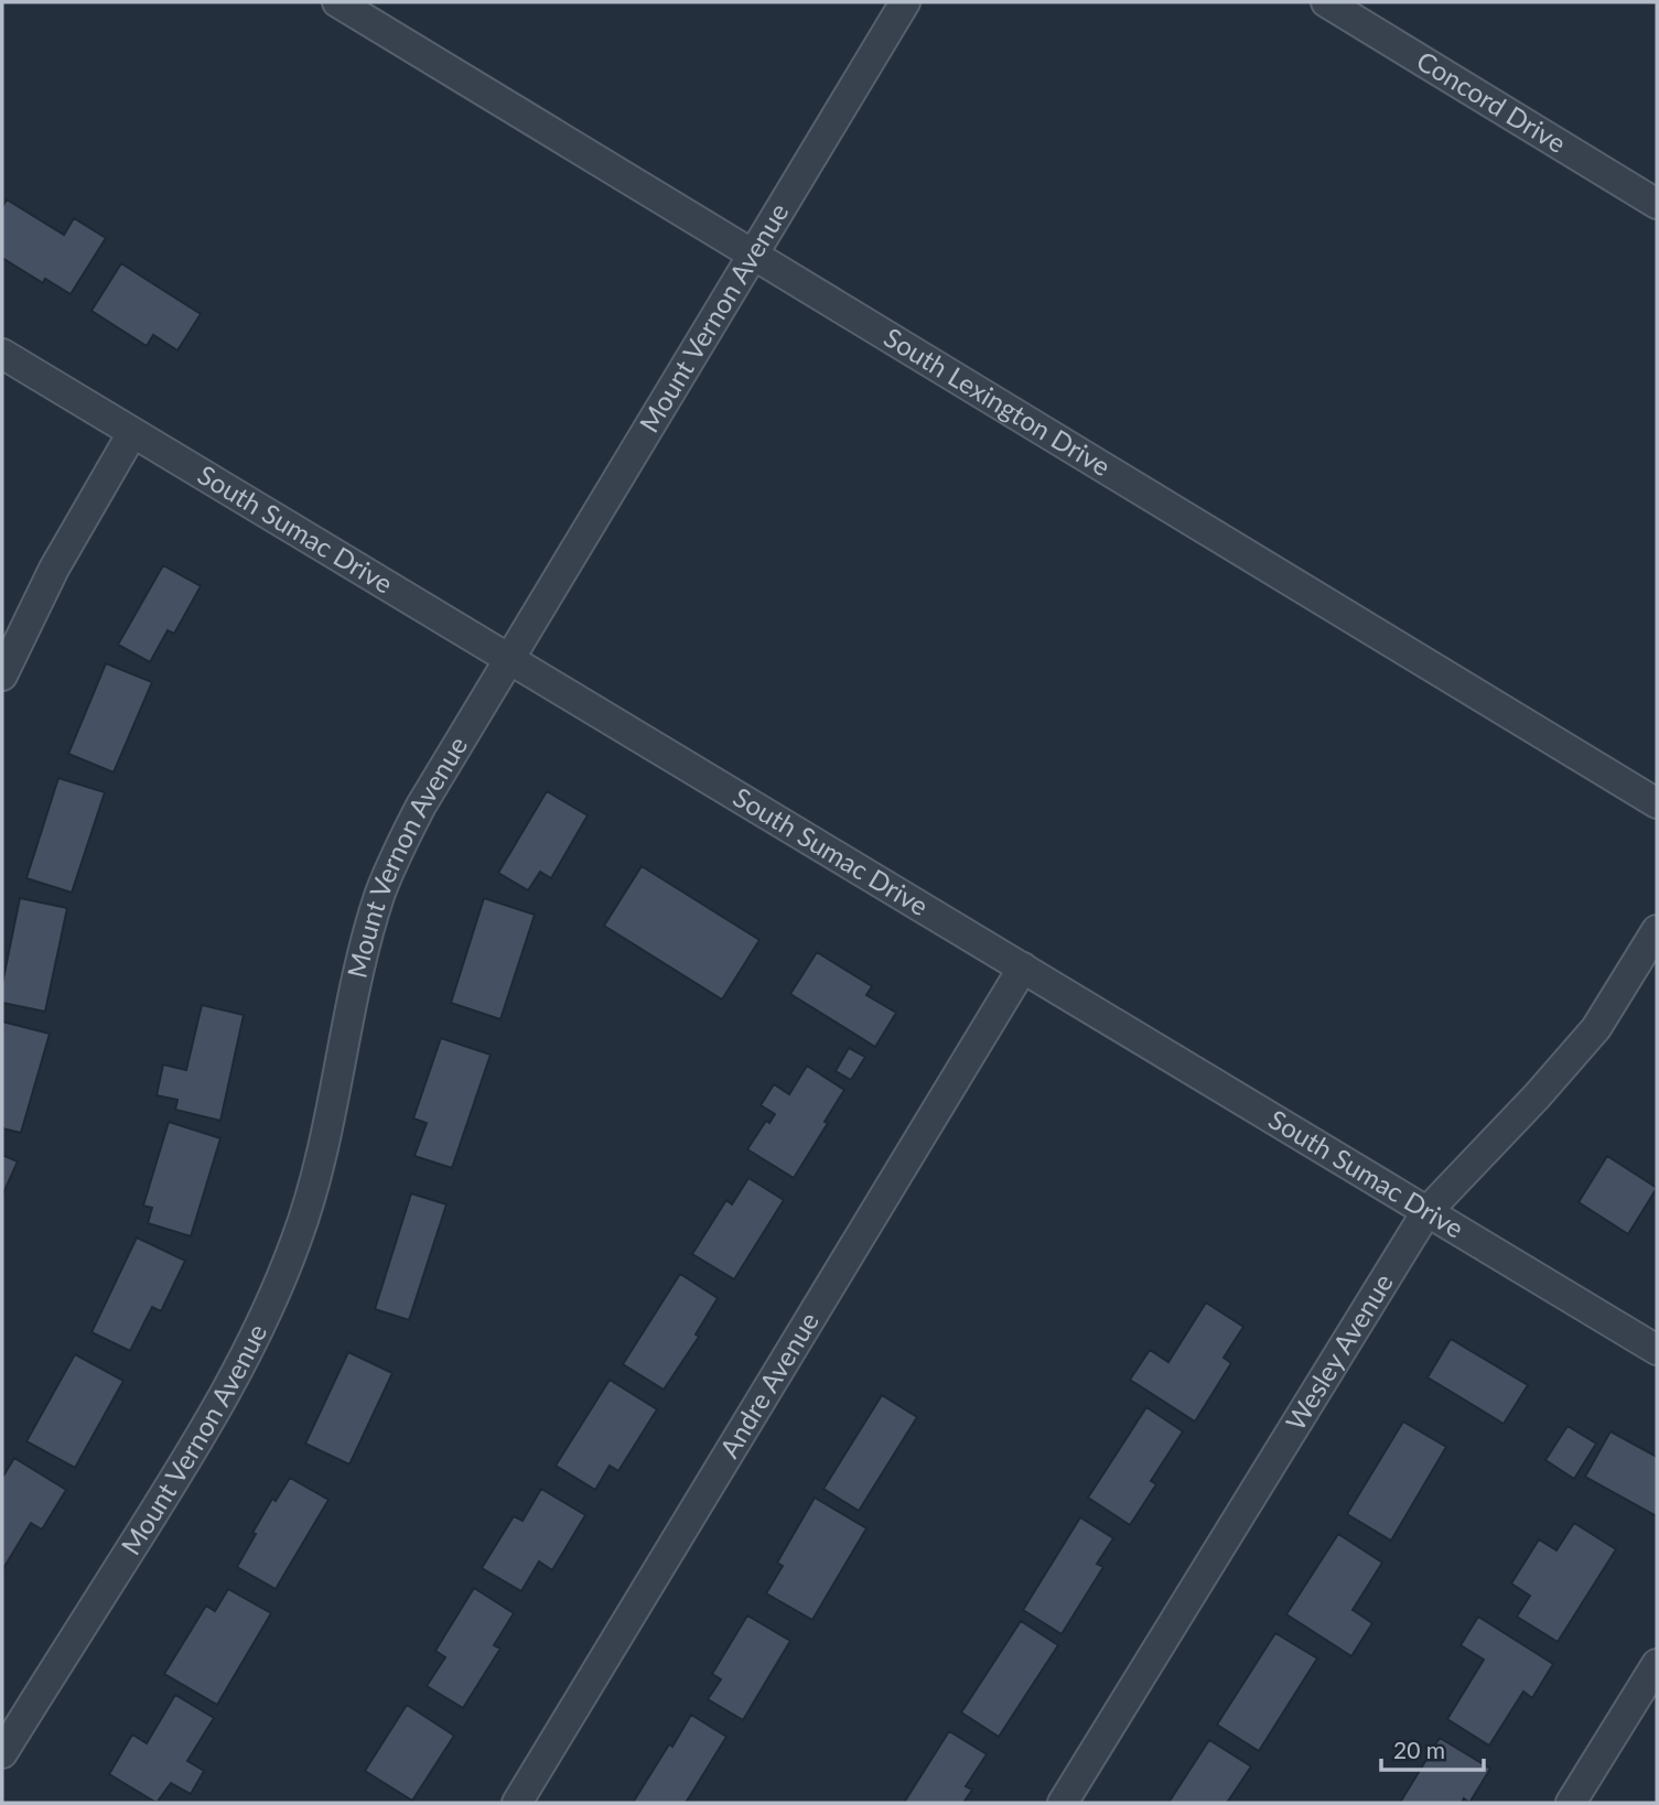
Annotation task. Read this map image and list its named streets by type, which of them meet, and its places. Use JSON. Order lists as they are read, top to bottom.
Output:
{
  "streets": {
    "street": [
      "Concord Drive",
      "Mount Vernon Avenue",
      "South Lexington Drive",
      "South Sumac Drive",
      "Wesley Avenue",
      "Andre Avenue"
    ]
  },
  "crossings": [
    ["Mount Vernon Avenue", "South Lexington Drive"],
    ["Mount Vernon Avenue", "South Sumac Drive"],
    ["South Sumac Drive", "Wesley Avenue"],
    ["South Sumac Drive", "Andre Avenue"]
  ],
  "scale_bar": "20 m"
}
